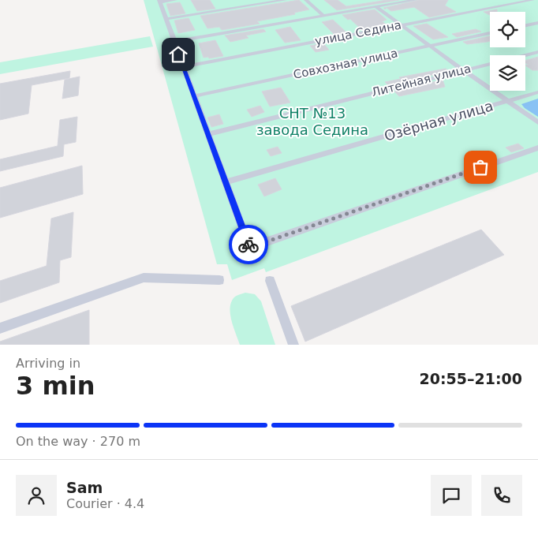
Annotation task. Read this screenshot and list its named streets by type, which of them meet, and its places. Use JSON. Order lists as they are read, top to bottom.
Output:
{
  "streets": {
    "street": [
      "улица Седина",
      "Совхозная улица",
      "Литейная улица",
      "Озёрная улица"
    ]
  },
  "parks": ["СНТ №13 завода Седина"],
  "page": {
    "heading": ["3 min", "Arriving in", "20:55–21:00"],
    "panel": ["Sam", "Courier · 4.4"],
    "bar": "On the way · 270 m"
  }
}
